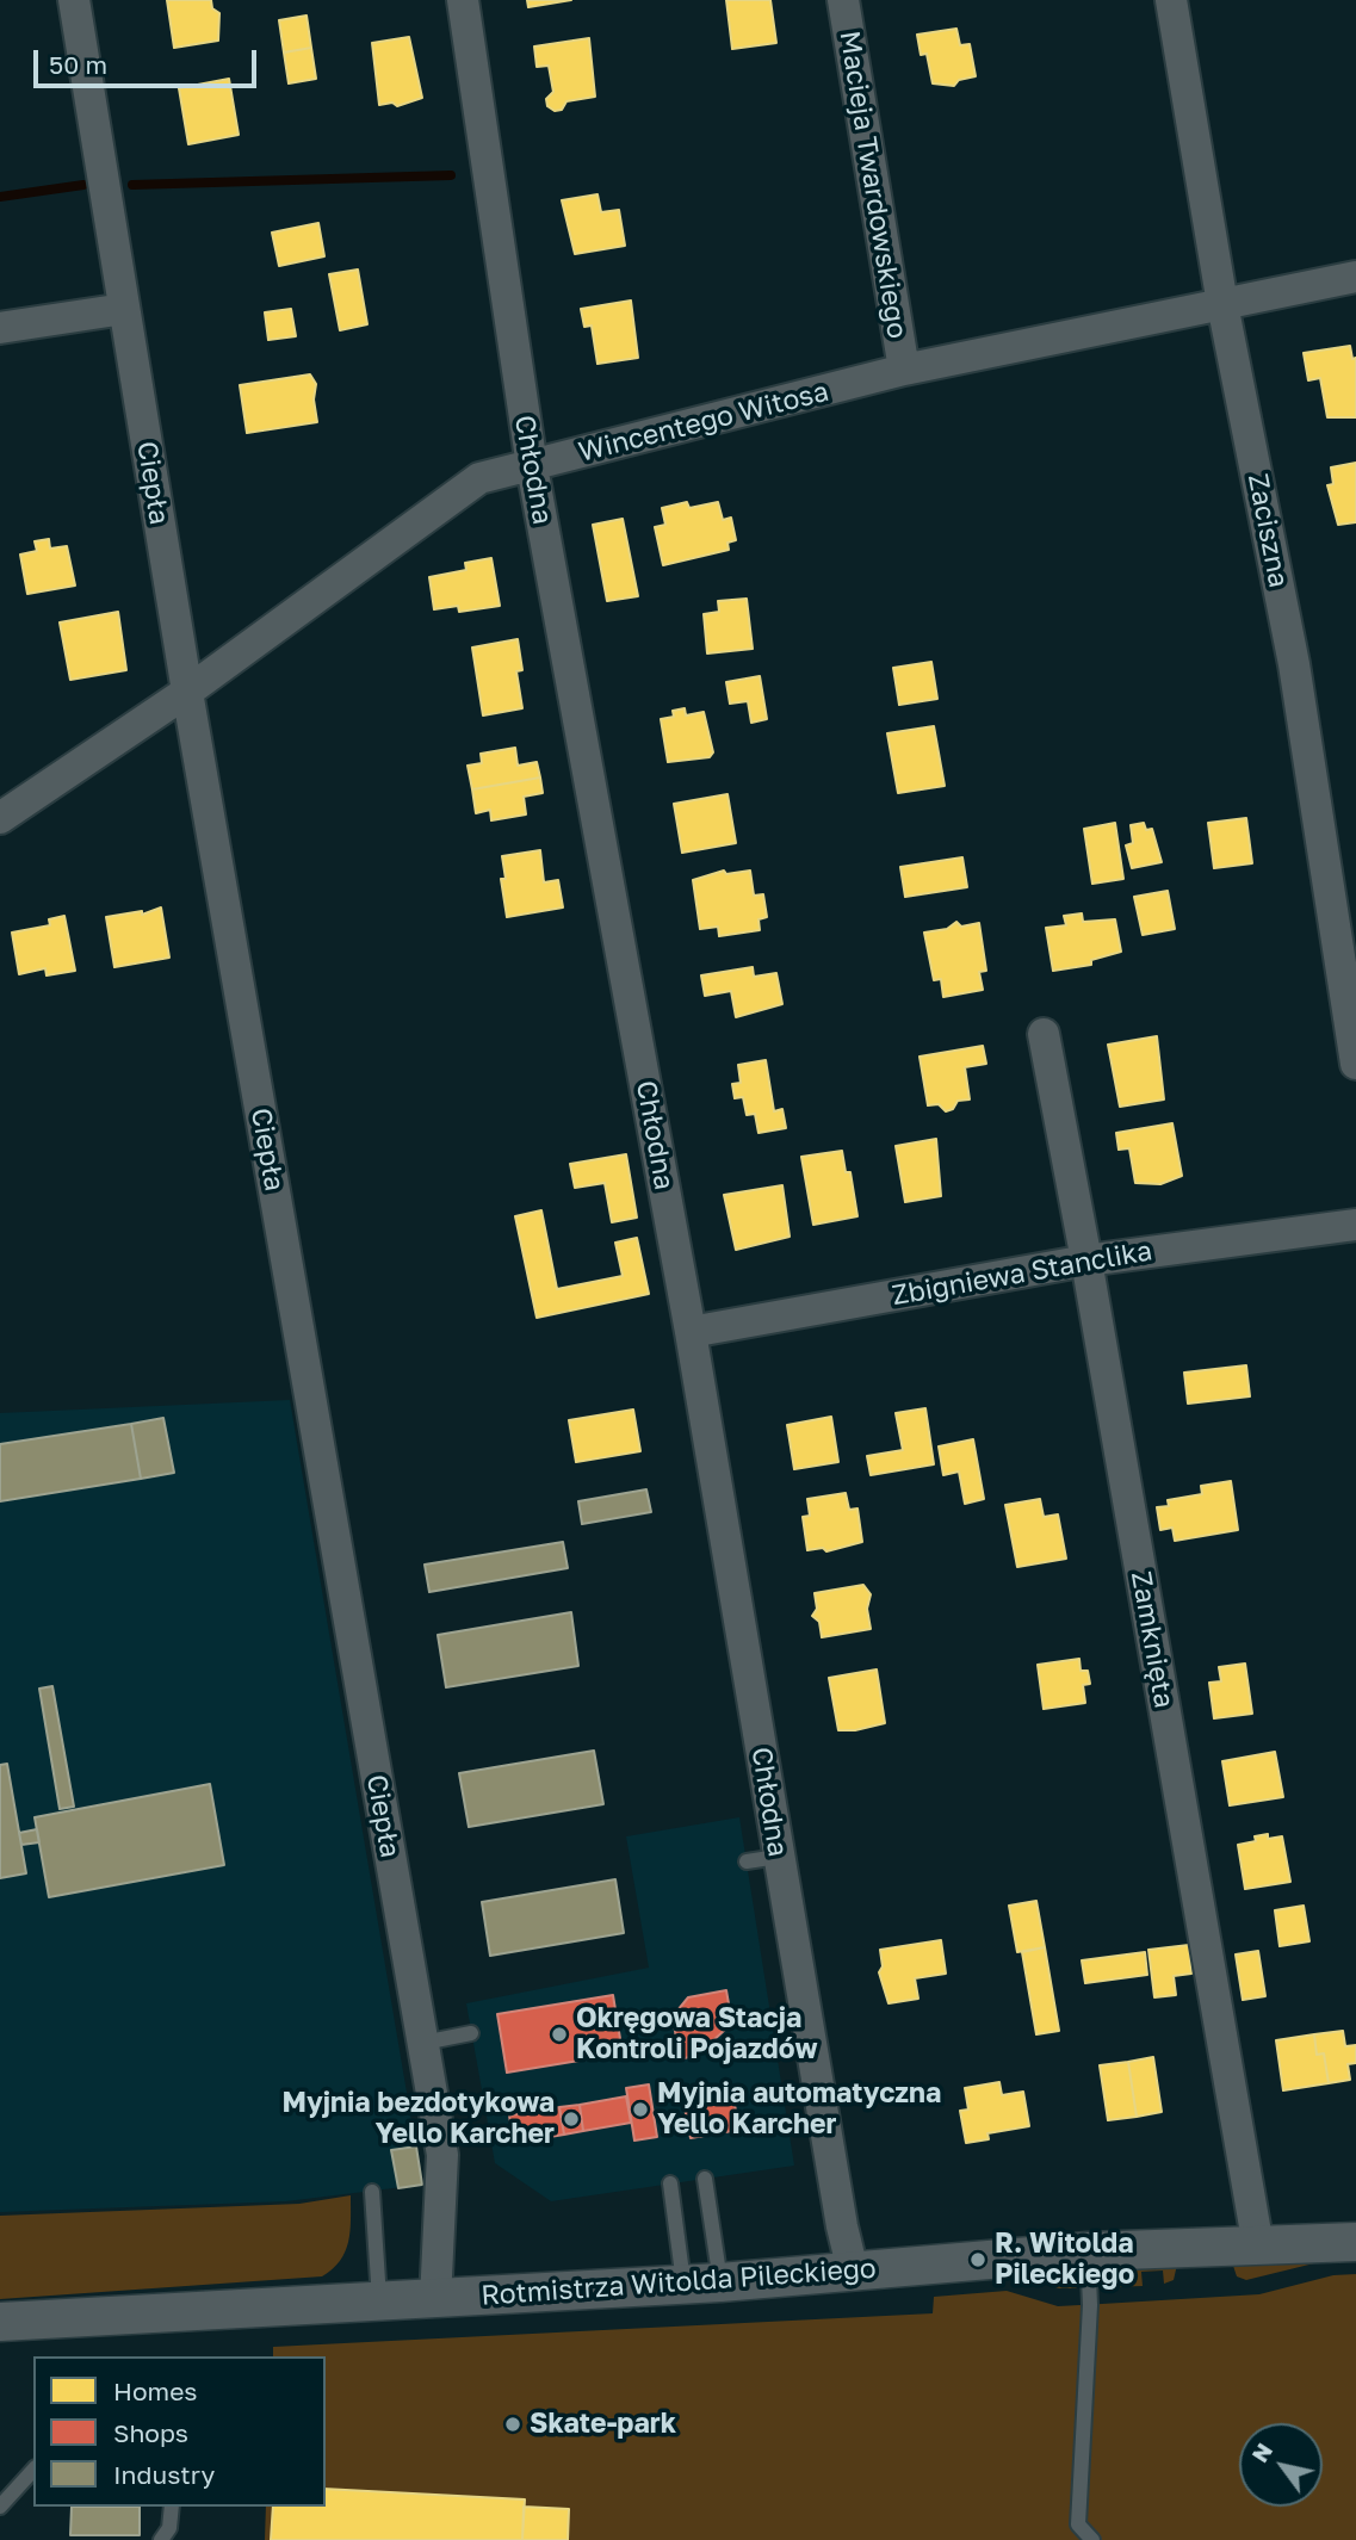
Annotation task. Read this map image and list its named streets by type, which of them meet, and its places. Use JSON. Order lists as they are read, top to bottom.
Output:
{
  "streets": {
    "street": [
      "Macieja Twardowskiego",
      "Wincentego Witosa",
      "Chłodna",
      "Ciepła",
      "Zaciszna",
      "Zbigniewa Stanclika",
      "Zamknięta",
      "Rotmistrza Witolda Pileckiego"
    ]
  },
  "crossings": [
    ["Macieja Twardowskiego", "Wincentego Witosa"],
    ["Wincentego Witosa", "Chłodna"],
    ["Wincentego Witosa", "Ciepła"],
    ["Wincentego Witosa", "Zaciszna"],
    ["Chłodna", "Zbigniewa Stanclika"],
    ["Chłodna", "Rotmistrza Witolda Pileckiego"],
    ["Ciepła", "Rotmistrza Witolda Pileckiego"],
    ["Zbigniewa Stanclika", "Zamknięta"],
    ["Zamknięta", "Rotmistrza Witolda Pileckiego"]
  ],
  "places": [
    "Okręgowa Stacja Kontroli Pojazdów",
    "Myjnia automatyczna Yello Karcher",
    "Myjnia bezdotykowa Yello Karcher",
    "R. Witolda Pileckiego",
    "Skate-park"
  ],
  "legend": ["Homes", "Shops", "Industry"],
  "scale_bar": "50 m",
  "north": "top left"
}
